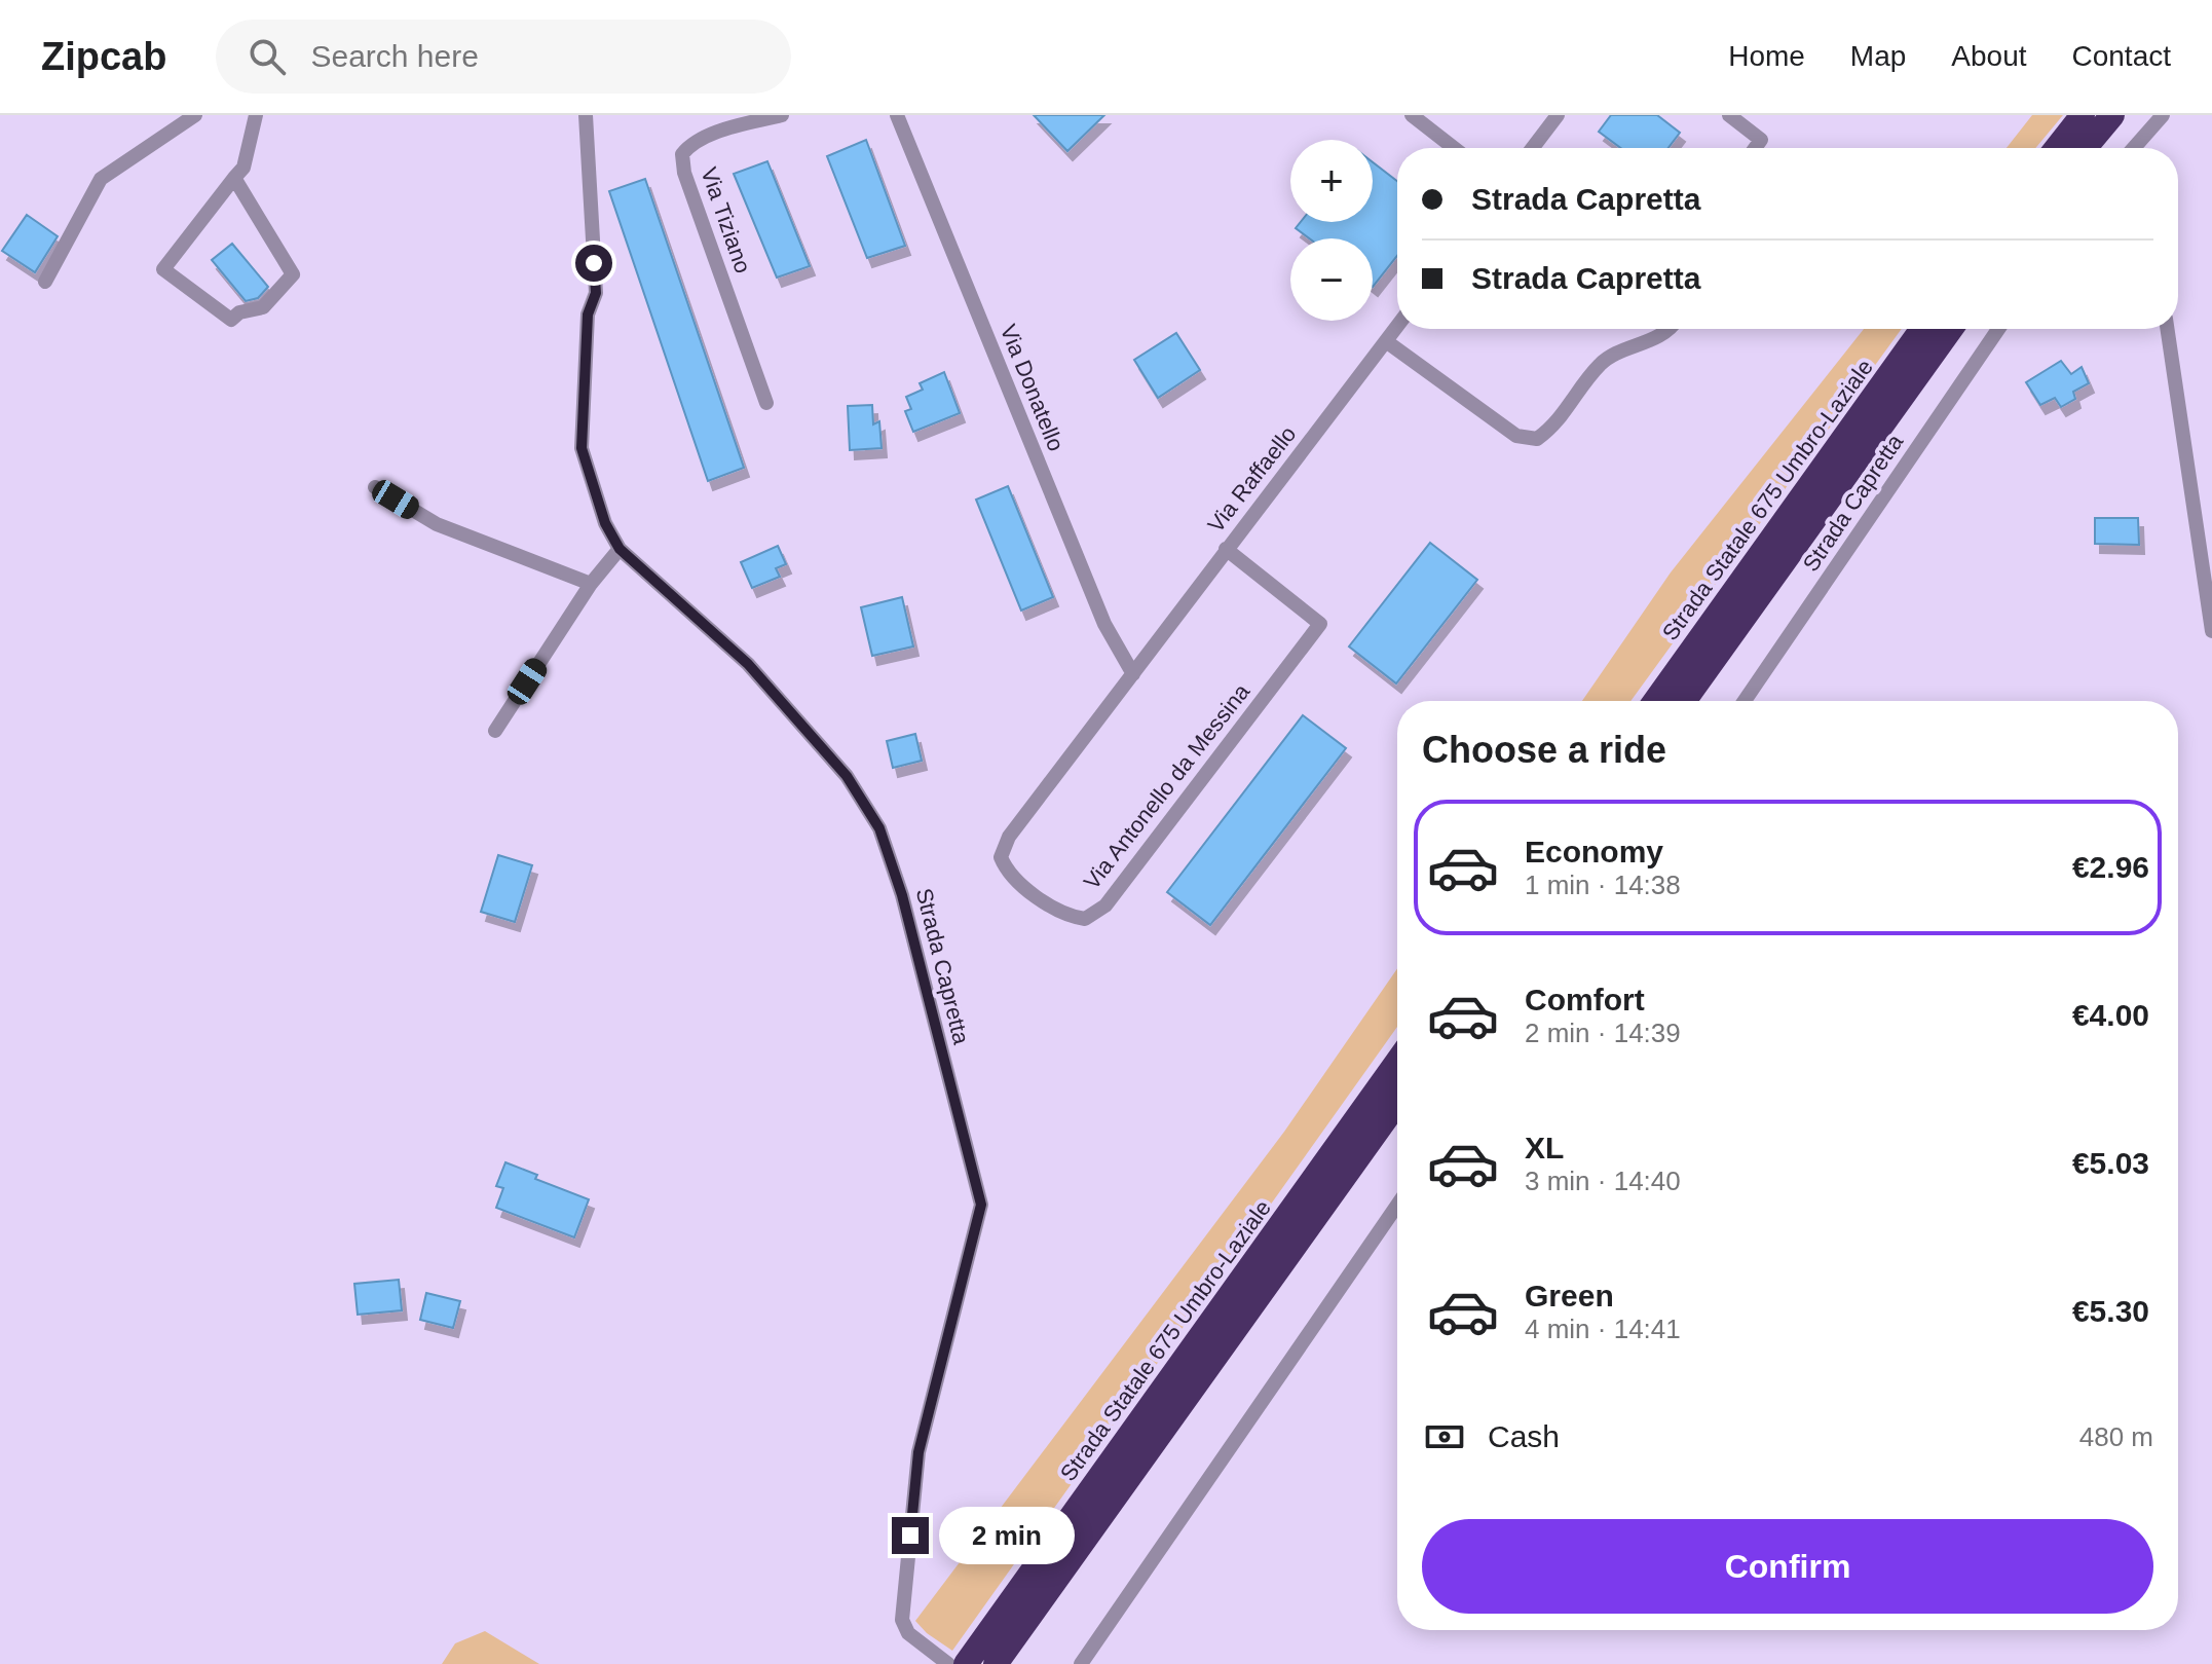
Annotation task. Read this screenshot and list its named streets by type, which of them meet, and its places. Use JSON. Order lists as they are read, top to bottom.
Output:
{
  "streets": {
    "highway": ["Strada Statale 675 Umbro-Laziale"],
    "street": [
      "Via Tiziano",
      "Via Donatello",
      "Via Raffaello",
      "Strada Capretta",
      "Via Antonello da Messina"
    ]
  },
  "crossings": [
    ["Via Donatello", "Via Raffaello"],
    ["Via Donatello", "Via Antonello da Messina"],
    ["Via Raffaello", "Via Antonello da Messina"],
    ["Strada Statale 675 Umbro-Laziale", "Strada Capretta"]
  ],
  "page": {
    "header": "Zipcab",
    "search": "Search here",
    "nav": [
      "Home",
      "Map",
      "About",
      "Contact"
    ],
    "map_buttons": ["+", "−"],
    "banner": ["Strada Capretta", "Strada Capretta"],
    "heading": "Choose a ride",
    "list": [
      {
        "name": "Economy",
        "note": "1 min · 14:38",
        "value": "€2.96"
      },
      {
        "name": "Comfort",
        "note": "2 min · 14:39",
        "value": "€4.00"
      },
      {
        "name": "XL",
        "note": "3 min · 14:40",
        "value": "€5.03"
      },
      {
        "name": "Green",
        "note": "4 min · 14:41",
        "value": "€5.30"
      }
    ],
    "pay": ["Cash", "480 m"],
    "buttons": "Confirm",
    "bubble": "2 min"
  }
}
